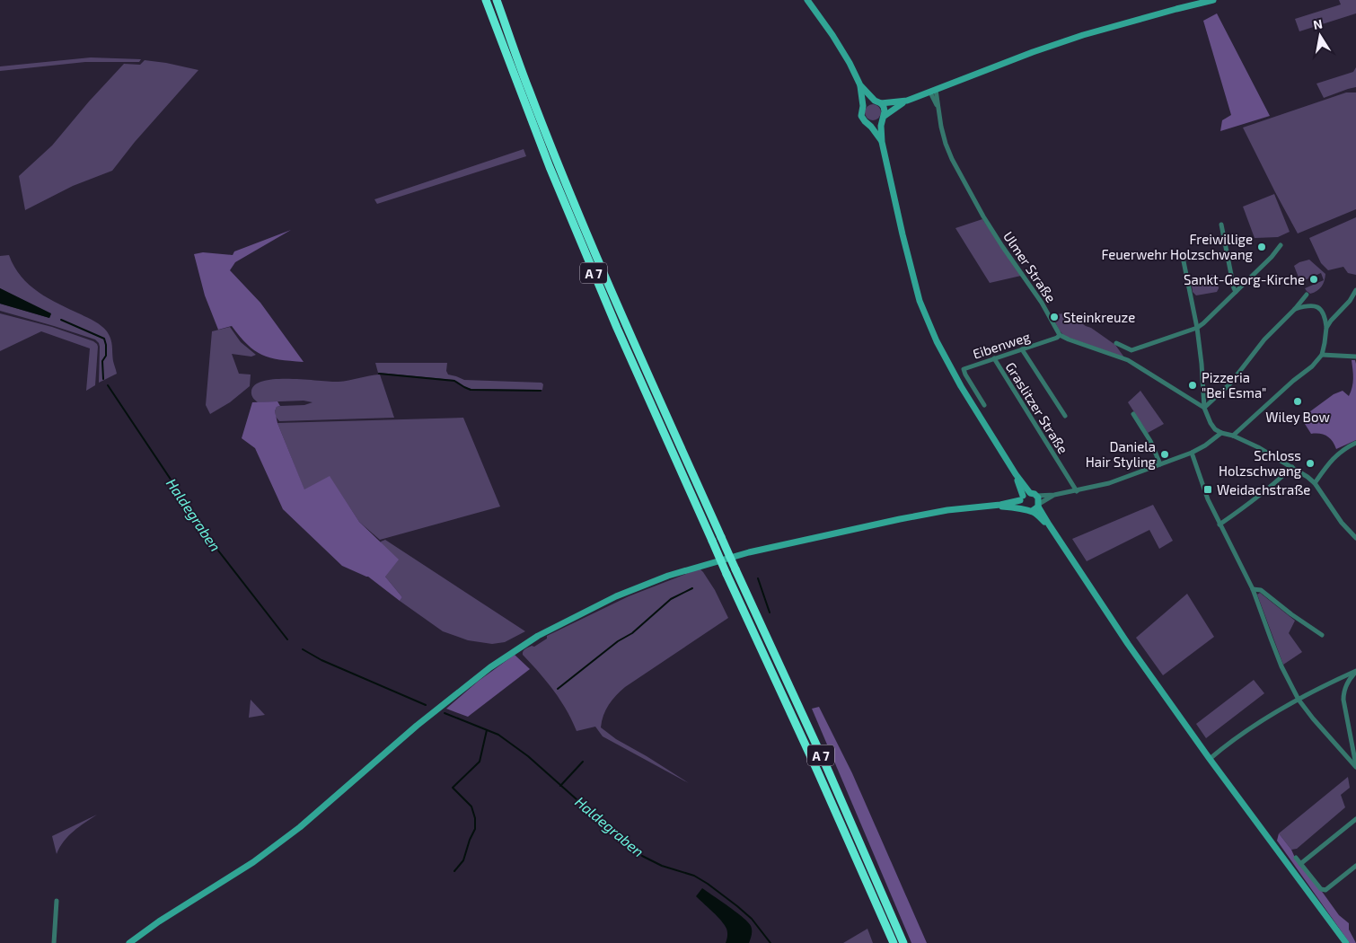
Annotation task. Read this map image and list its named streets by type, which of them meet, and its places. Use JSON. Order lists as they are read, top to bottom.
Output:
{
  "streets": {
    "highway": ["A 7"],
    "street": ["Ulmer Straße", "Eibenweg", "Graslitzer Straße"]
  },
  "crossings": [
    ["Ulmer Straße", "Eibenweg"],
    ["Eibenweg", "Graslitzer Straße"]
  ],
  "water": ["Haldegraben"],
  "places": {
    "other": [
      "Freiwillige Feuerwehr Holzschwang",
      "Sankt-Georg-Kirche",
      "Steinkreuze",
      "Pizzeria \"Bei Esma\"",
      "Wiley Bow",
      "Daniela Hair Styling",
      "Schloss Holzschwang"
    ],
    "transit": ["Weidachstraße"]
  },
  "north": "top"
}
